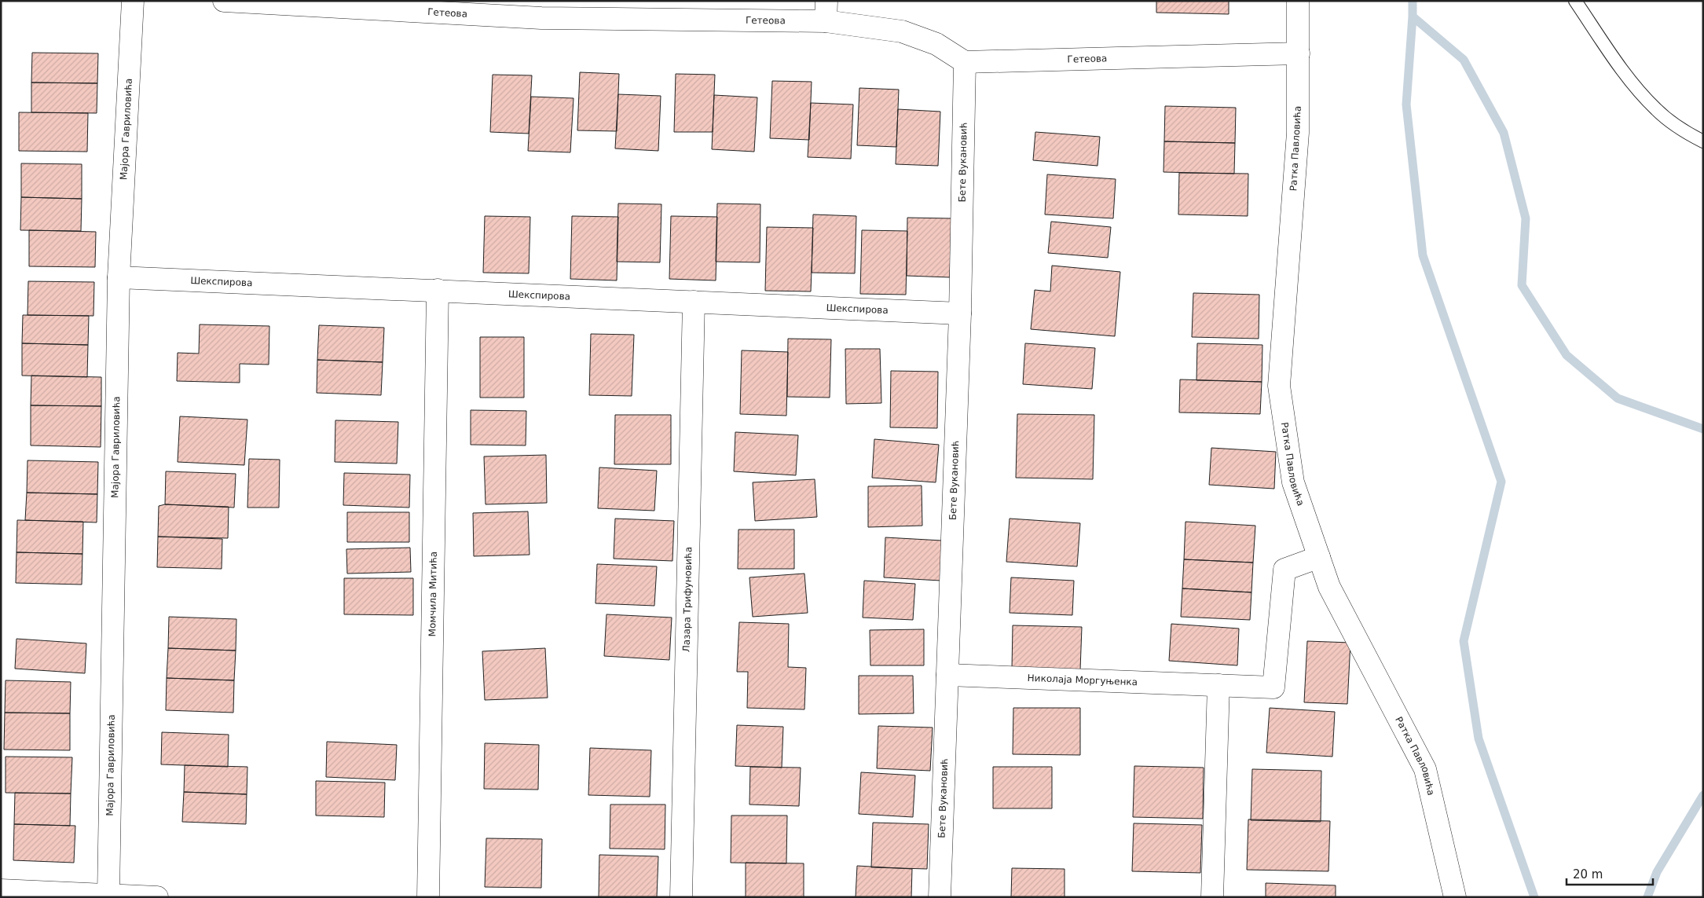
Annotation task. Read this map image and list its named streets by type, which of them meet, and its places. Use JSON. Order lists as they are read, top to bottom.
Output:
{
  "streets": {
    "street": [
      "Гетеова",
      "Мајора Гавриловића",
      "Ратка Павловића",
      "Бете Вукановић",
      "Шекспирова",
      "Момчила Митића",
      "Лазара Трифуновића",
      "Николаја Моргуњенка"
    ]
  },
  "crossings": [
    ["Гетеова", "Ратка Павловића"],
    ["Гетеова", "Бете Вукановић"],
    ["Мајора Гавриловића", "Шекспирова"],
    ["Ратка Павловића", "Николаја Моргуњенка"],
    ["Бете Вукановић", "Шекспирова"],
    ["Бете Вукановић", "Николаја Моргуњенка"],
    ["Шекспирова", "Момчила Митића"],
    ["Шекспирова", "Лазара Трифуновића"]
  ],
  "scale_bar": "20 m"
}
